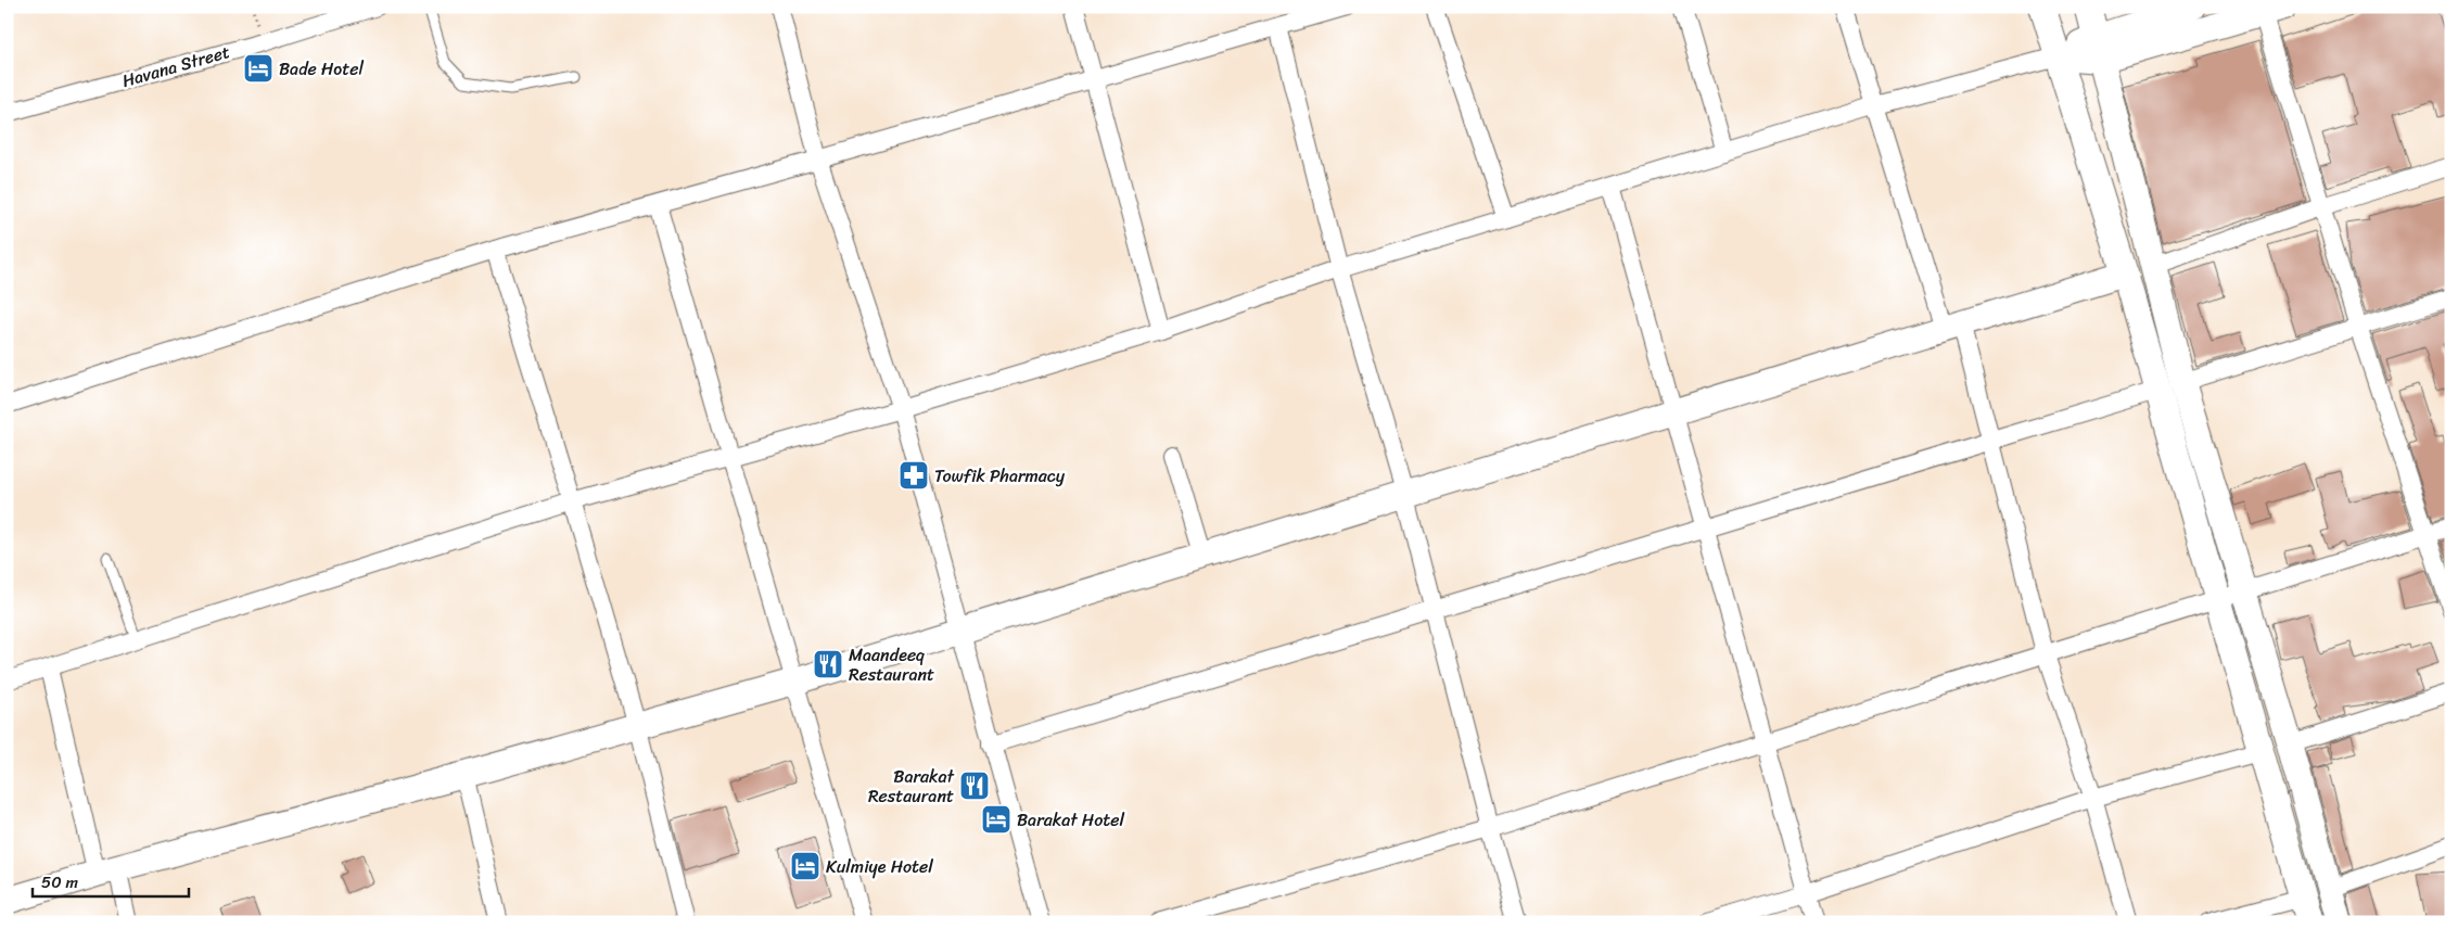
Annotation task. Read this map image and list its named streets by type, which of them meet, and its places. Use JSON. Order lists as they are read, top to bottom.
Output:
{
  "streets": {
    "street": ["Havana Street"]
  },
  "places": {
    "hotel": ["Bade Hotel", "Barakat Hotel", "Kulmiye Hotel"],
    "pharmacy": ["Towfik Pharmacy"],
    "restaurant": ["Maandeeq Restaurant", "Barakat Restaurant"]
  },
  "scale_bar": "50 m"
}
